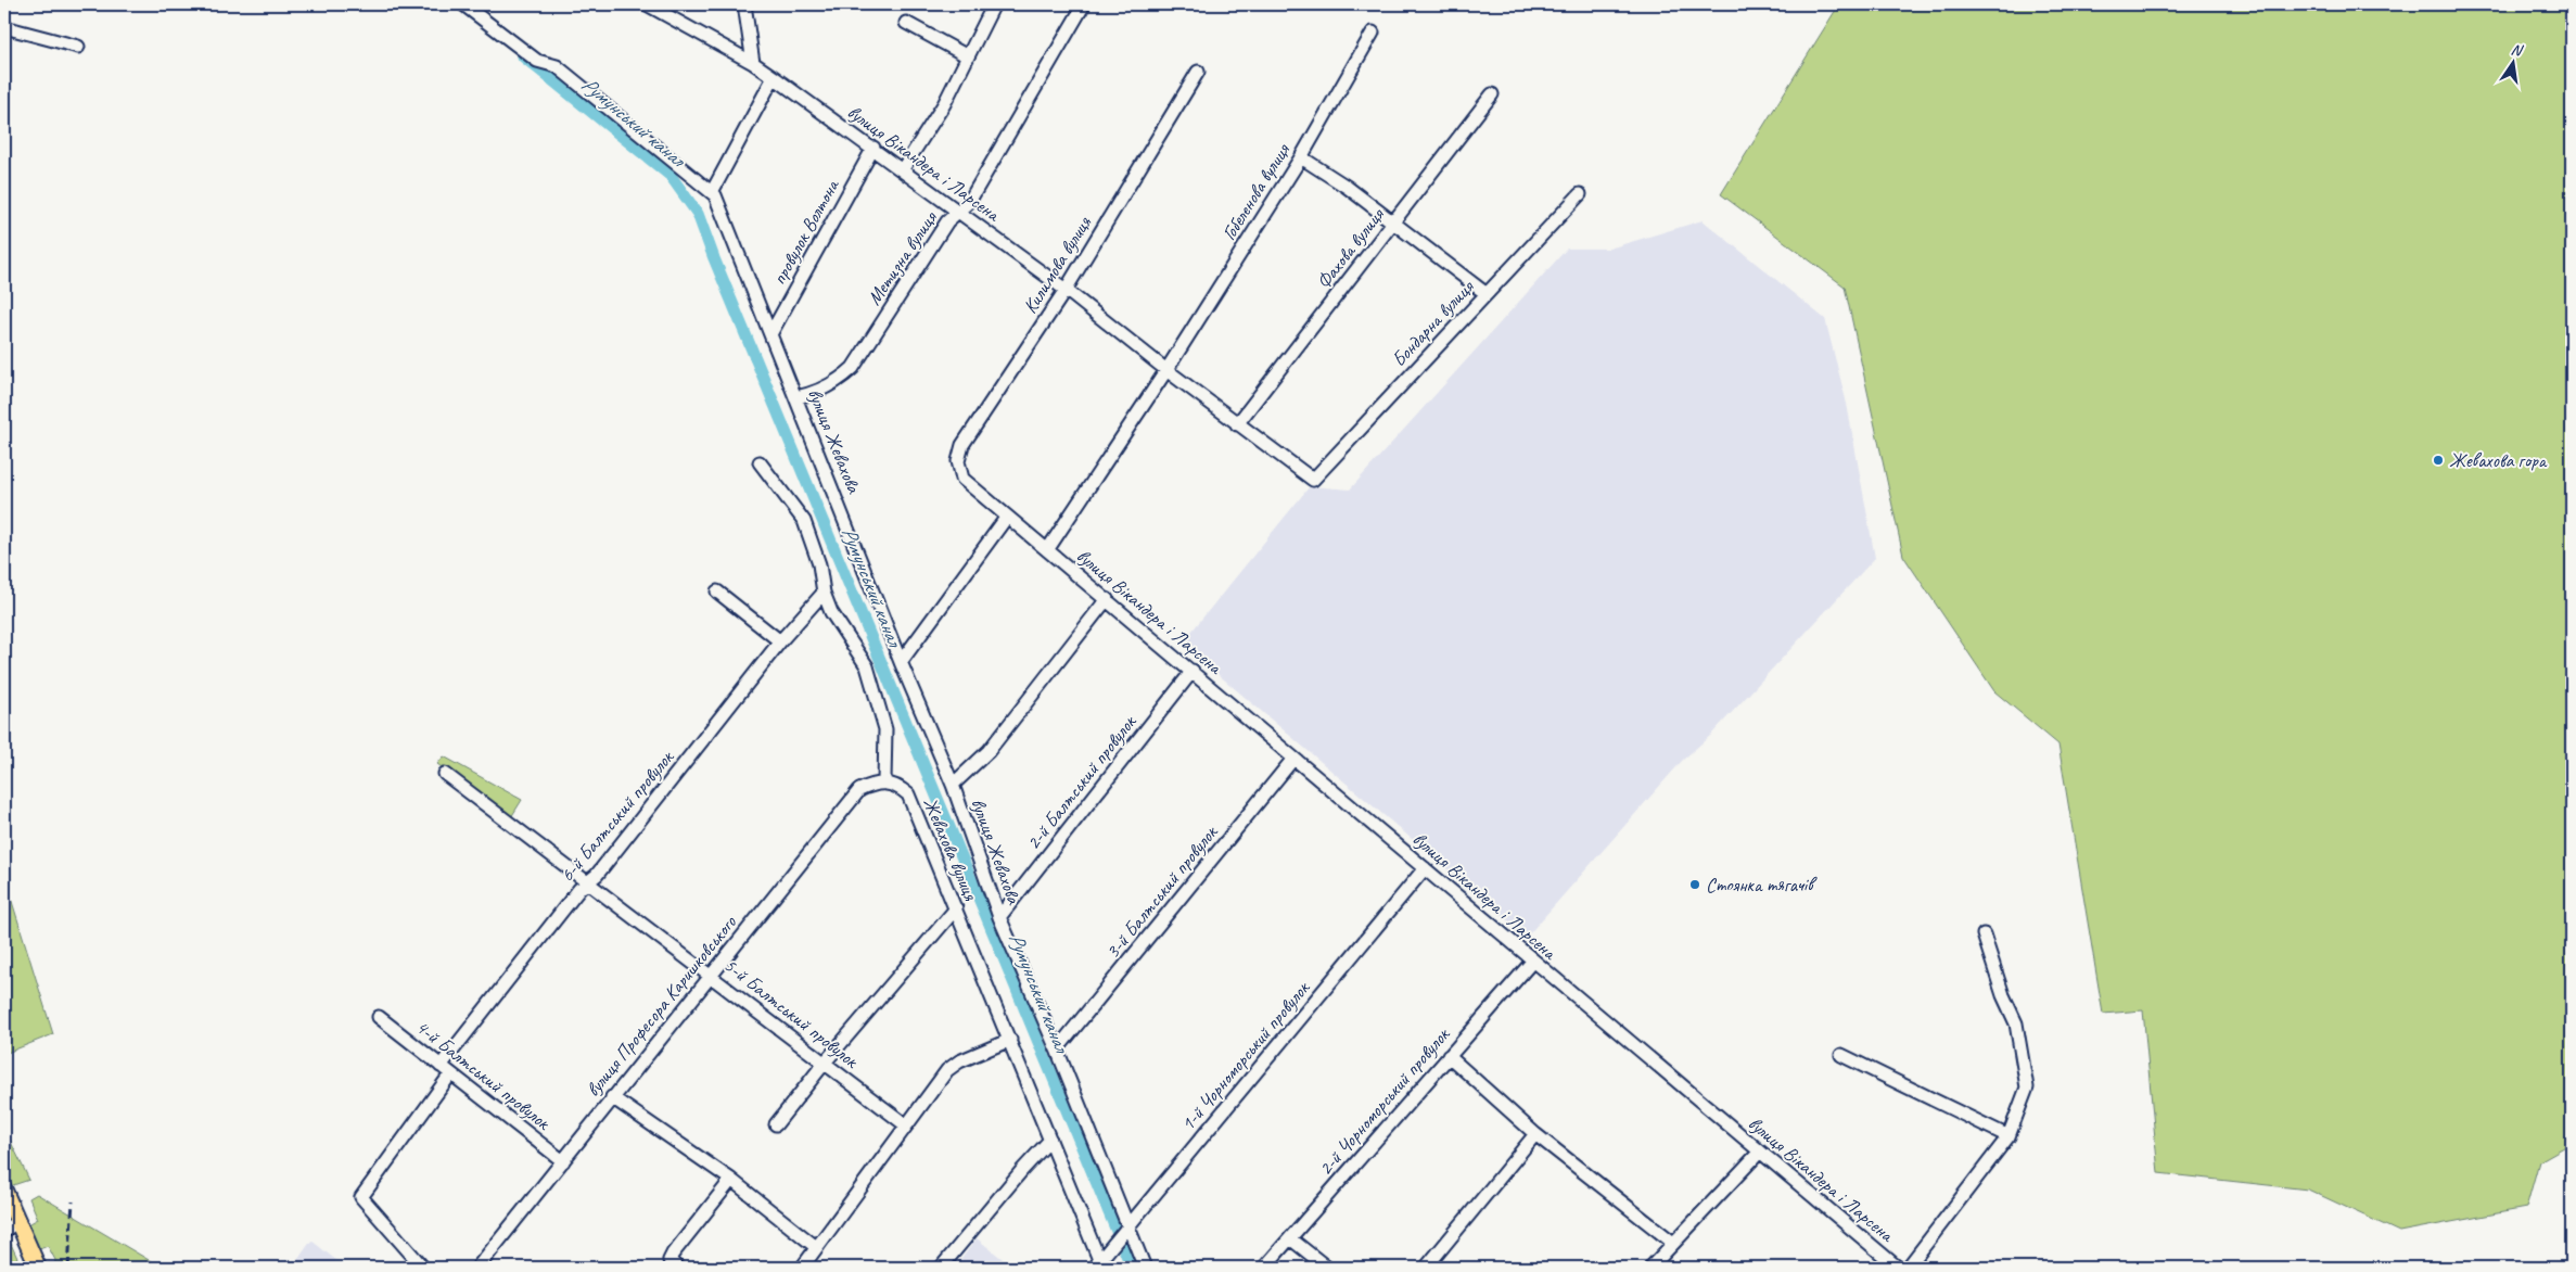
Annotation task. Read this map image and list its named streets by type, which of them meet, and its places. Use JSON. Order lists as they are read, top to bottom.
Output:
{
  "streets": {
    "street": [
      "вулиця Вікандера і Ларсена",
      "Гобеленова вулиця",
      "провулок Волтона",
      "Фахова вулиця",
      "Метизна вулиця",
      "Килимова вулиця",
      "Бондарна вулиця",
      "вулиця Жевахова",
      "2-й Балтський провулок",
      "6-й Балтський провулок",
      "Жевахова вулиця",
      "3-й Балтський провулок",
      "вулиця Професора Каришковського",
      "5-й Балтський провулок",
      "1-й Чорноморський провулок",
      "4-й Балтський провулок",
      "2-й Чорноморський провулок"
    ]
  },
  "crossings": [
    ["вулиця Вікандера і Ларсена", "Гобеленова вулиця"],
    ["вулиця Вікандера і Ларсена", "провулок Волтона"],
    ["вулиця Вікандера і Ларсена", "Фахова вулиця"],
    ["вулиця Вікандера і Ларсена", "Метизна вулиця"],
    ["вулиця Вікандера і Ларсена", "Килимова вулиця"],
    ["вулиця Вікандера і Ларсена", "Бондарна вулиця"],
    ["вулиця Вікандера і Ларсена", "2-й Балтський провулок"],
    ["вулиця Вікандера і Ларсена", "3-й Балтський провулок"],
    ["вулиця Вікандера і Ларсена", "1-й Чорноморський провулок"],
    ["вулиця Вікандера і Ларсена", "2-й Чорноморський провулок"],
    ["провулок Волтона", "вулиця Жевахова"],
    ["Метизна вулиця", "вулиця Жевахова"],
    ["вулиця Жевахова", "2-й Балтський провулок"],
    ["вулиця Жевахова", "3-й Балтський провулок"],
    ["вулиця Жевахова", "1-й Чорноморський провулок"],
    ["6-й Балтський провулок", "5-й Балтський провулок"],
    ["6-й Балтський провулок", "4-й Балтський провулок"],
    ["Жевахова вулиця", "вулиця Професора Каришковського"],
    ["Жевахова вулиця", "1-й Чорноморський провулок"],
    ["вулиця Професора Каришковського", "5-й Балтський провулок"],
    ["вулиця Професора Каришковського", "4-й Балтський провулок"]
  ],
  "water": ["Румунський канал"],
  "places": ["Жевахова гора", "Стоянка тягачів"],
  "north": "top"
}
